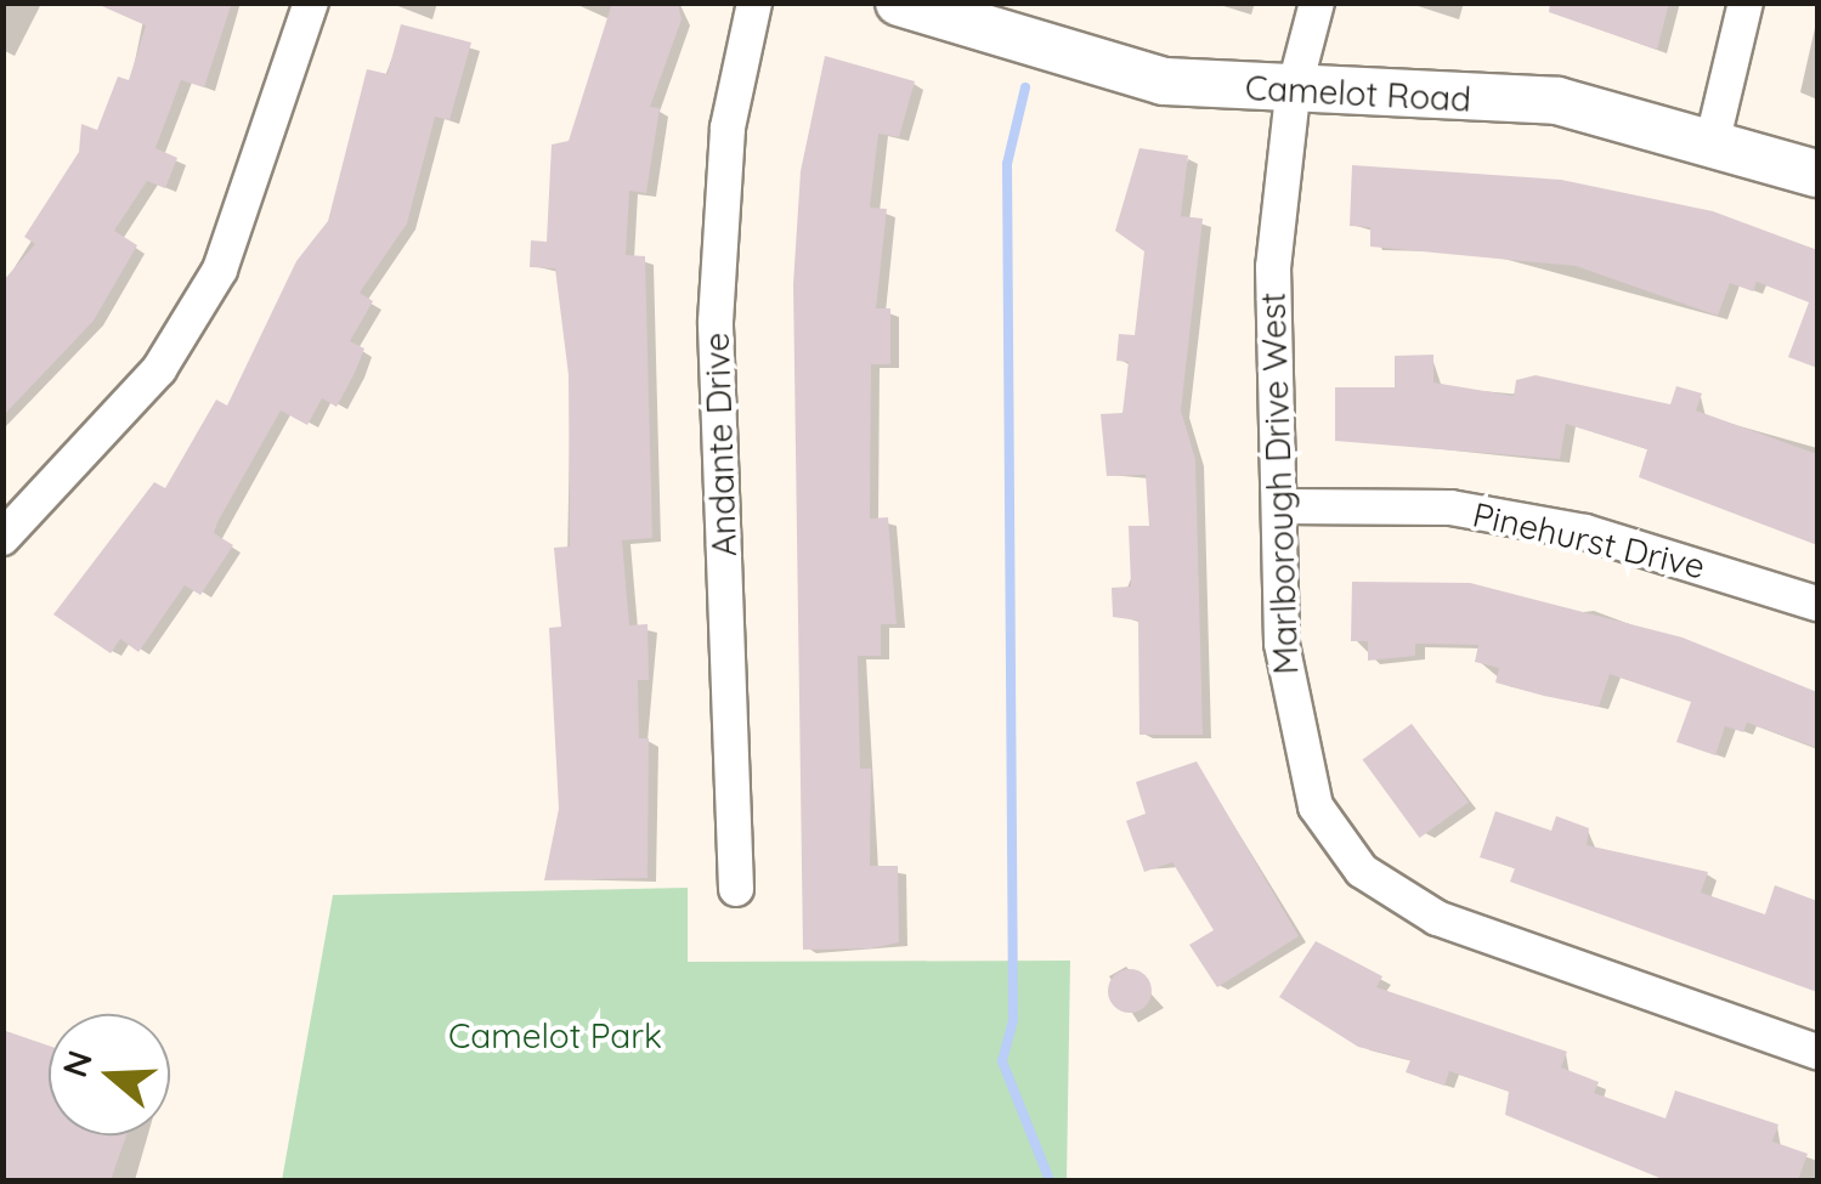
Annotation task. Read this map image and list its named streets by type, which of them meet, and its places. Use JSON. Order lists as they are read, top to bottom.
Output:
{
  "streets": {
    "street": [
      "Camelot Road",
      "Andante Drive",
      "Marlborough Drive West",
      "Pinehurst Drive"
    ]
  },
  "crossings": [
    ["Camelot Road", "Marlborough Drive West"],
    ["Marlborough Drive West", "Pinehurst Drive"]
  ],
  "parks": ["Camelot Park"],
  "north": "left"
}
